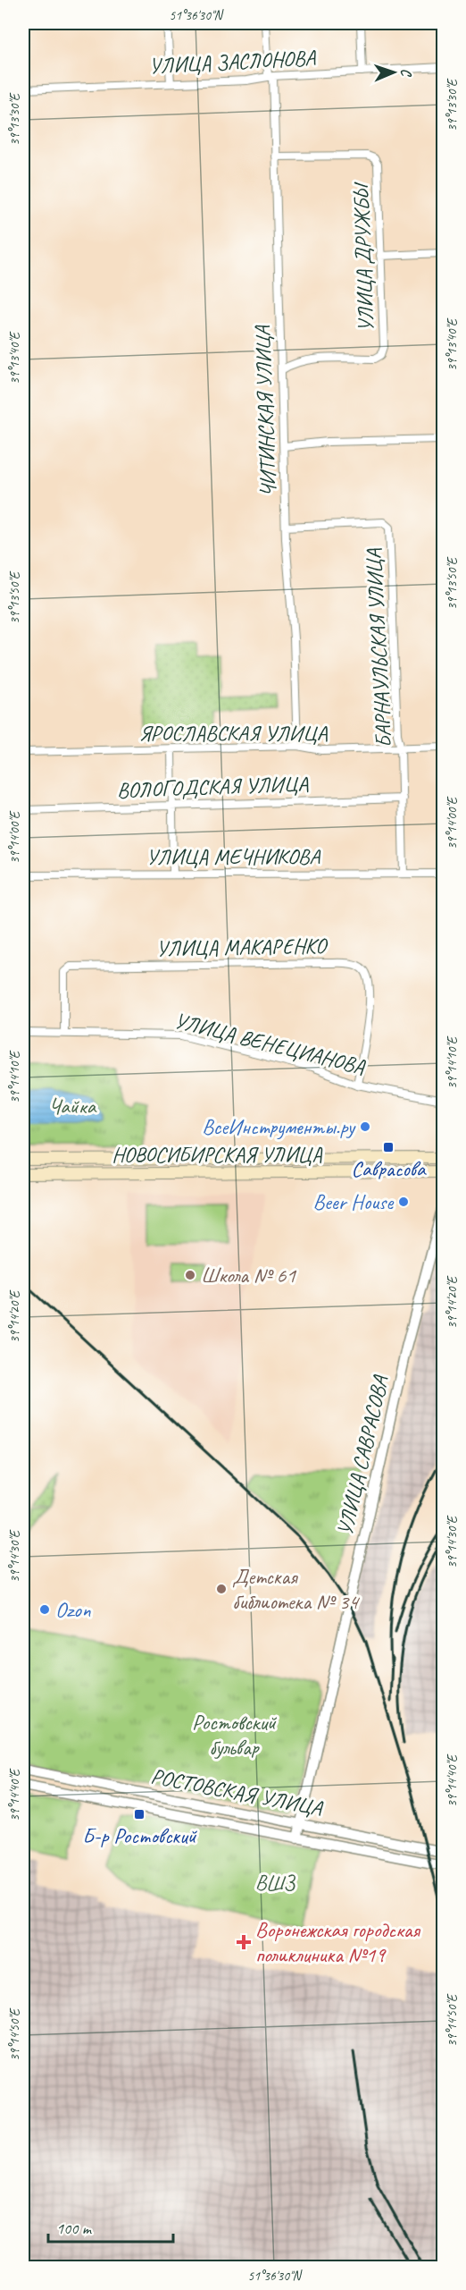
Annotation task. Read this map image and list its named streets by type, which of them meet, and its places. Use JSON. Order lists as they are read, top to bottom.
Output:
{
  "streets": {
    "main road": ["НОВОСИБИРСКАЯ УЛИЦА"],
    "street": [
      "УЛИЦА ЗАСЛОНОВА",
      "УЛИЦА ДРУЖБЫ",
      "ЧИТИНСКАЯ УЛИЦА",
      "БАРНАУЛЬСКАЯ УЛИЦА",
      "ЯРОСЛАВСКАЯ УЛИЦА",
      "ВОЛОГОДСКАЯ УЛИЦА",
      "УЛИЦА МЕЧНИКОВА",
      "УЛИЦА МАКАРЕНКО",
      "УЛИЦА ВЕНЕЦИАНОВА",
      "УЛИЦА САВРАСОВА",
      "РОСТОВСКАЯ УЛИЦА"
    ]
  },
  "crossings": [
    ["УЛИЦА ЗАСЛОНОВА", "ЧИТИНСКАЯ УЛИЦА"],
    ["УЛИЦА ДРУЖБЫ", "ЧИТИНСКАЯ УЛИЦА"],
    ["ЧИТИНСКАЯ УЛИЦА", "БАРНАУЛЬСКАЯ УЛИЦА"],
    ["ЧИТИНСКАЯ УЛИЦА", "ЯРОСЛАВСКАЯ УЛИЦА"],
    ["БАРНАУЛЬСКАЯ УЛИЦА", "ЯРОСЛАВСКАЯ УЛИЦА"],
    ["БАРНАУЛЬСКАЯ УЛИЦА", "ВОЛОГОДСКАЯ УЛИЦА"],
    ["БАРНАУЛЬСКАЯ УЛИЦА", "УЛИЦА МЕЧНИКОВА"],
    ["УЛИЦА МАКАРЕНКО", "УЛИЦА ВЕНЕЦИАНОВА"],
    ["УЛИЦА САВРАСОВА", "РОСТОВСКАЯ УЛИЦА"]
  ],
  "parks": ["Чайка", "Ростовский бульвар", "ВШЗ"],
  "places": {
    "other": [
      "ВсеИнструменты.ру",
      "Beer House",
      "Школа № 61",
      "Детская библиотека № 34",
      "Ozon"
    ],
    "transit": ["Саврасова", "Б-р Ростовский"],
    "health": ["Воронежская городская поликлиника №19"]
  },
  "scale_bar": "100 m",
  "north": "right",
  "coordinates": [
    "51°36'30\"N",
    "39°13'30\"E",
    "39°13'40\"E",
    "39°13'50\"E",
    "39°14'00\"E",
    "39°14'10\"E",
    "39°14'20\"E",
    "39°14'30\"E",
    "39°14'40\"E",
    "39°14'50\"E"
  ]
}
